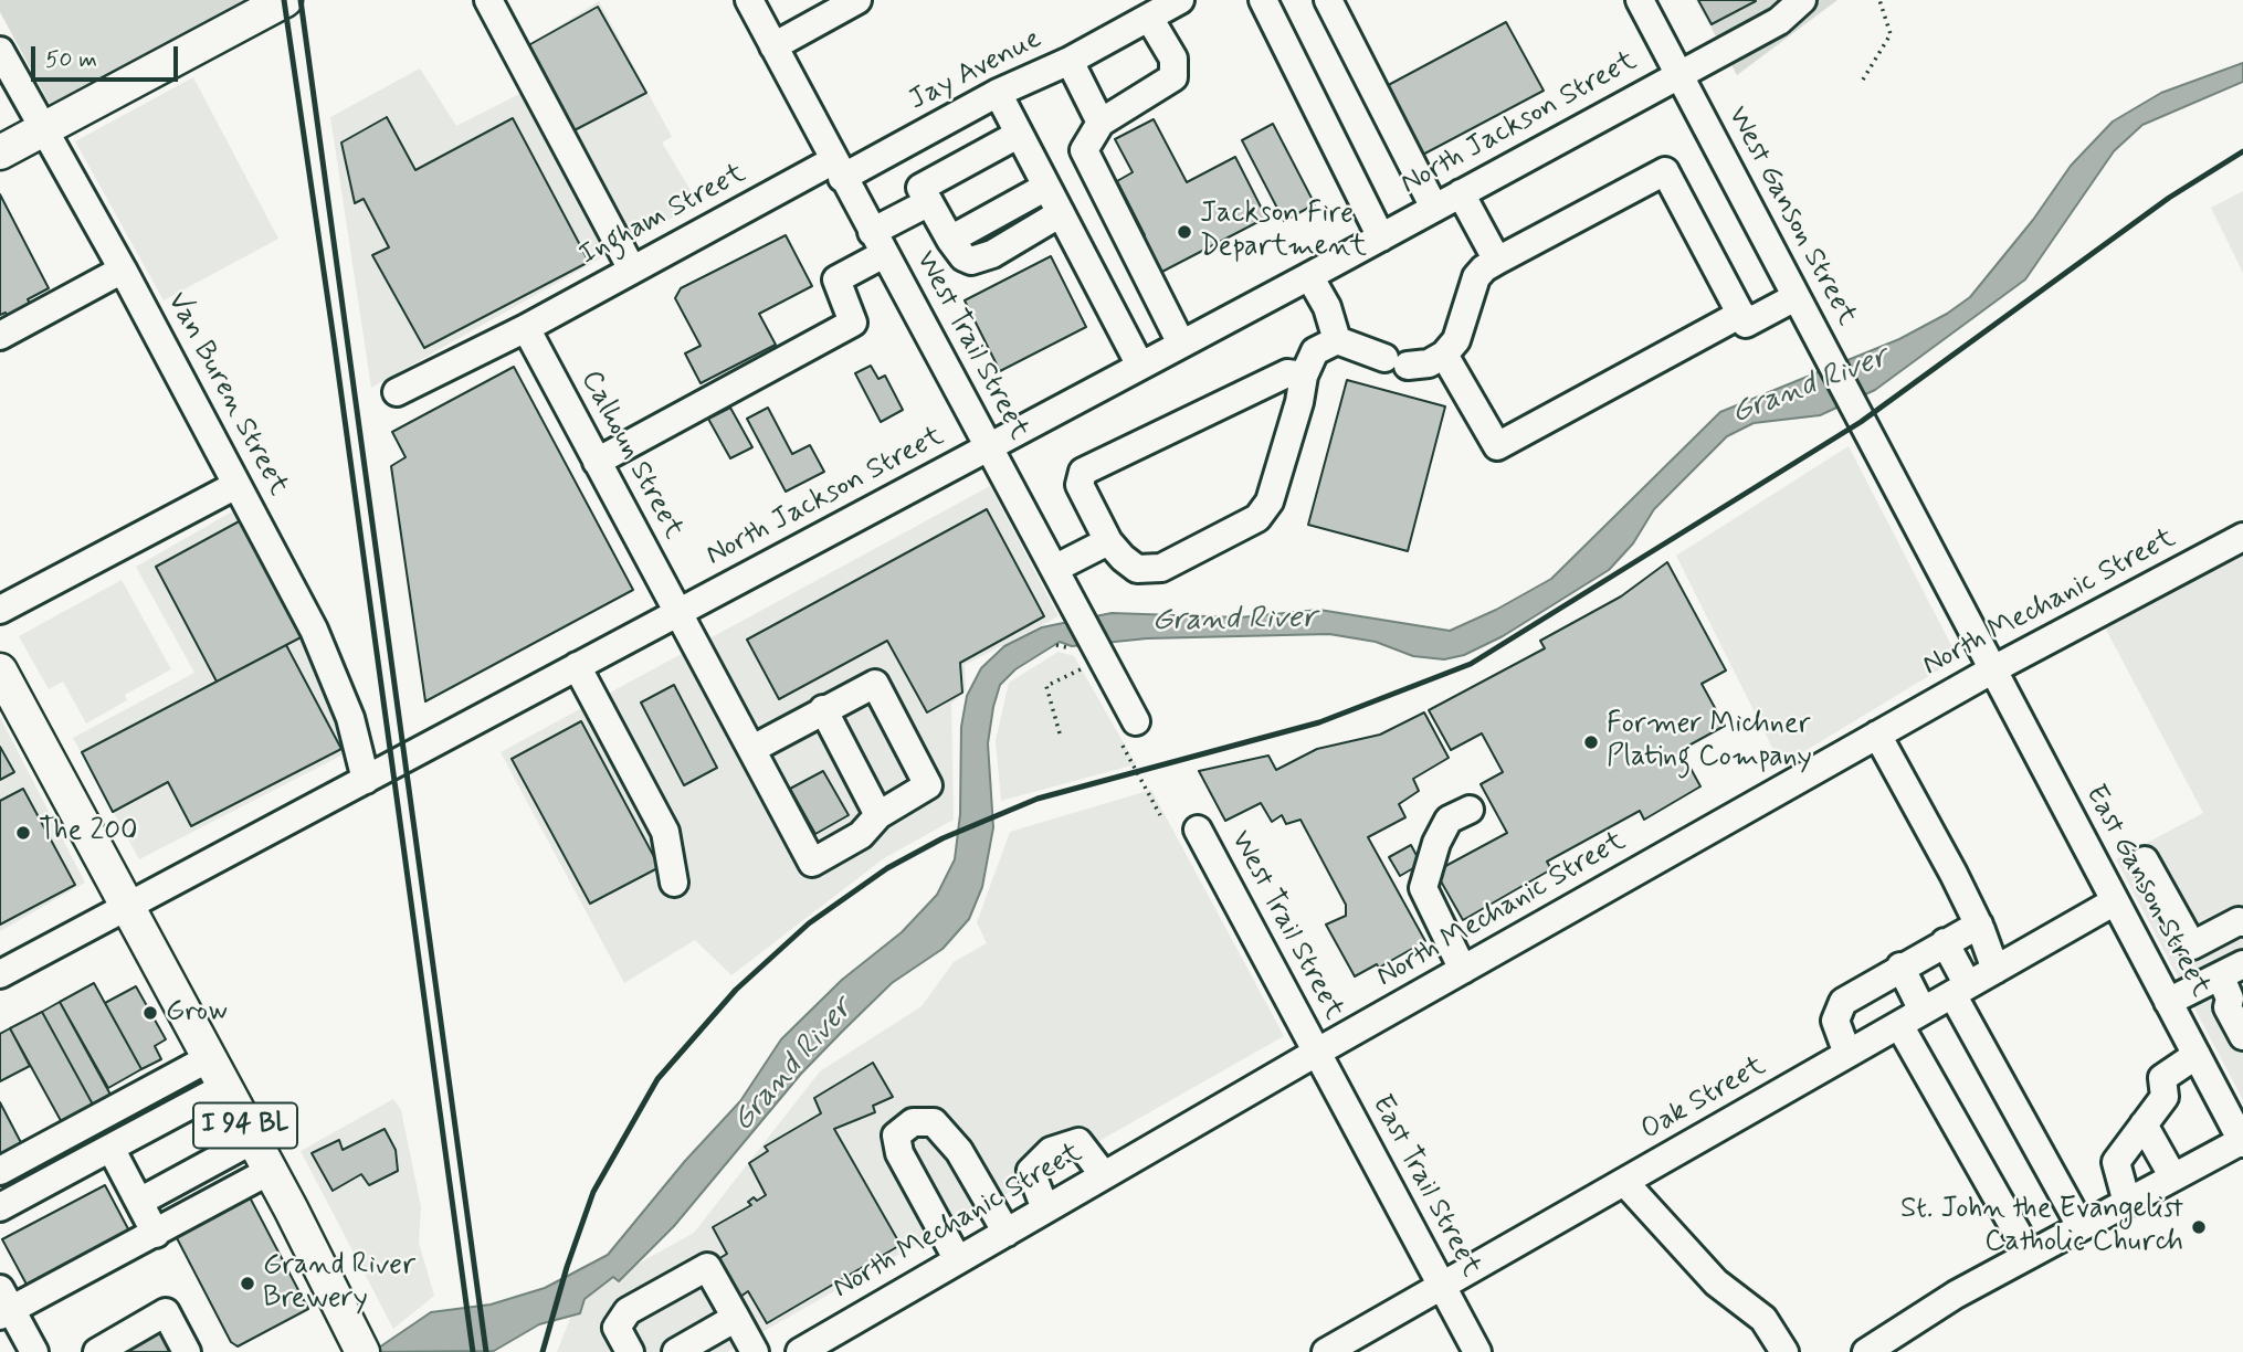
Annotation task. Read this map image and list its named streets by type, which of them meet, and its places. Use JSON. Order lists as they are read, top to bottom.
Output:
{
  "streets": {
    "main road": ["I 94 BL"],
    "street": [
      "Jay Avenue",
      "North Jackson Street",
      "Ingham Street",
      "West Ganson Street",
      "West Trail Street",
      "Van Buren Street",
      "Calhoun Street",
      "North Mechanic Street",
      "East Ganson Street",
      "Oak Street",
      "East Trail Street"
    ]
  },
  "crossings": [
    ["Jay Avenue", "Ingham Street"],
    ["Jay Avenue", "West Trail Street"],
    ["North Jackson Street", "West Ganson Street"],
    ["North Jackson Street", "West Trail Street"],
    ["North Jackson Street", "Van Buren Street"],
    ["North Jackson Street", "Calhoun Street"],
    ["North Jackson Street", "I 94 BL"],
    ["Ingham Street", "West Trail Street"],
    ["Ingham Street", "Calhoun Street"],
    ["West Ganson Street", "North Mechanic Street"],
    ["West Ganson Street", "East Ganson Street"],
    ["West Trail Street", "North Mechanic Street"],
    ["West Trail Street", "East Trail Street"],
    ["North Mechanic Street", "East Ganson Street"],
    ["North Mechanic Street", "East Trail Street"],
    ["East Ganson Street", "Oak Street"],
    ["Oak Street", "East Trail Street"]
  ],
  "water": ["Grand River"],
  "places": [
    "Jackson Fire Department",
    "Former Michner Plating Company",
    "The 200",
    "Grow",
    "St. John the Evangelist Catholic Church",
    "Grand River Brewery"
  ],
  "scale_bar": "50 m"
}
